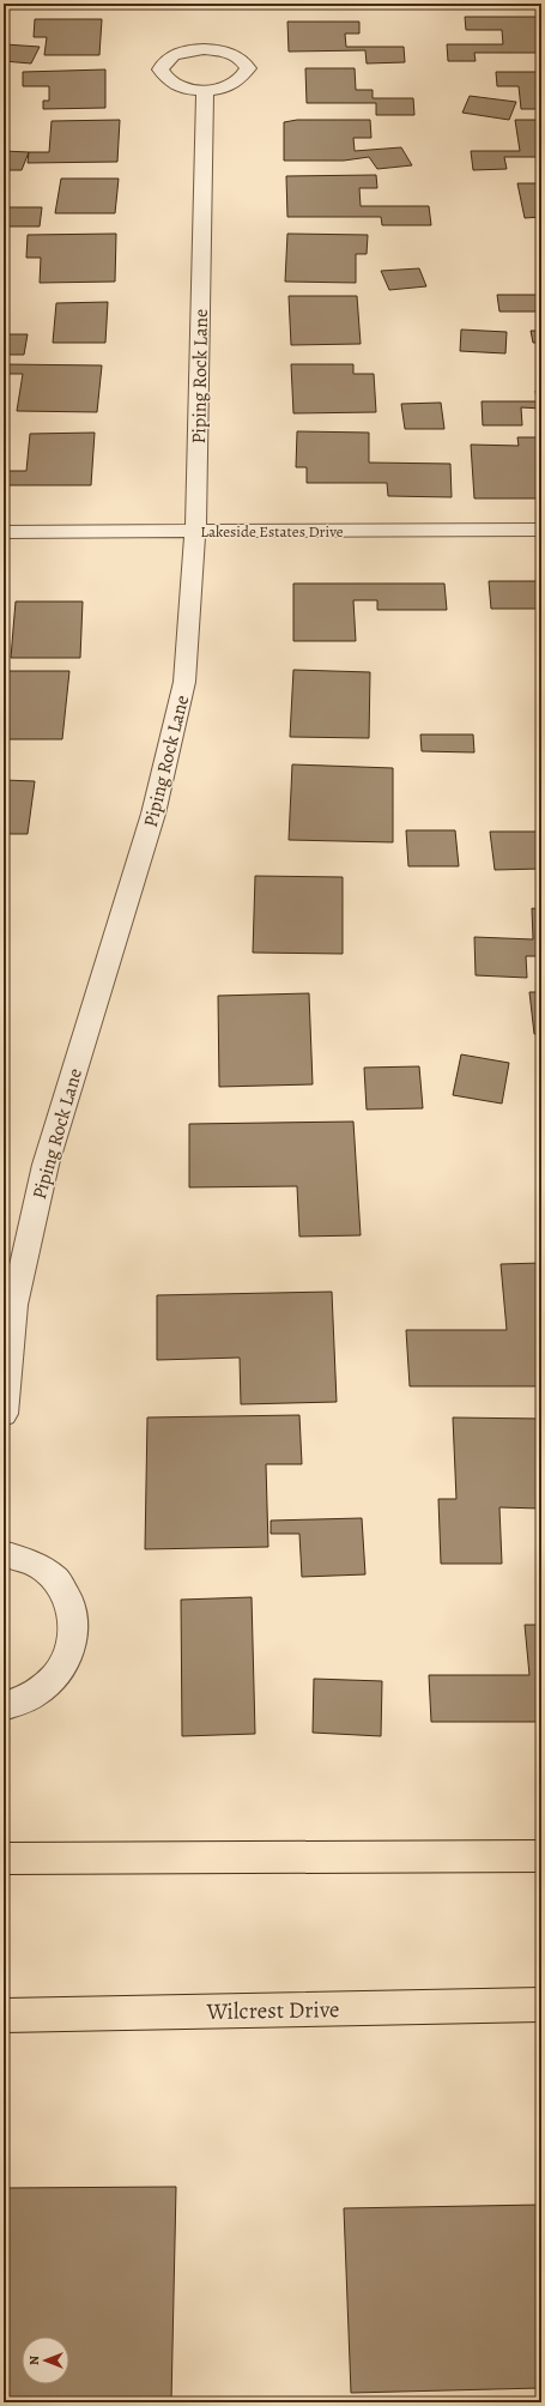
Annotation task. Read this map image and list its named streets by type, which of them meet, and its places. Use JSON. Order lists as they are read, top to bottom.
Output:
{
  "streets": {
    "main road": ["Wilcrest Drive"],
    "street": ["Piping Rock Lane", "Lakeside Estates Drive"]
  },
  "crossings": [
    ["Piping Rock Lane", "Lakeside Estates Drive"]
  ],
  "north": "left"
}
